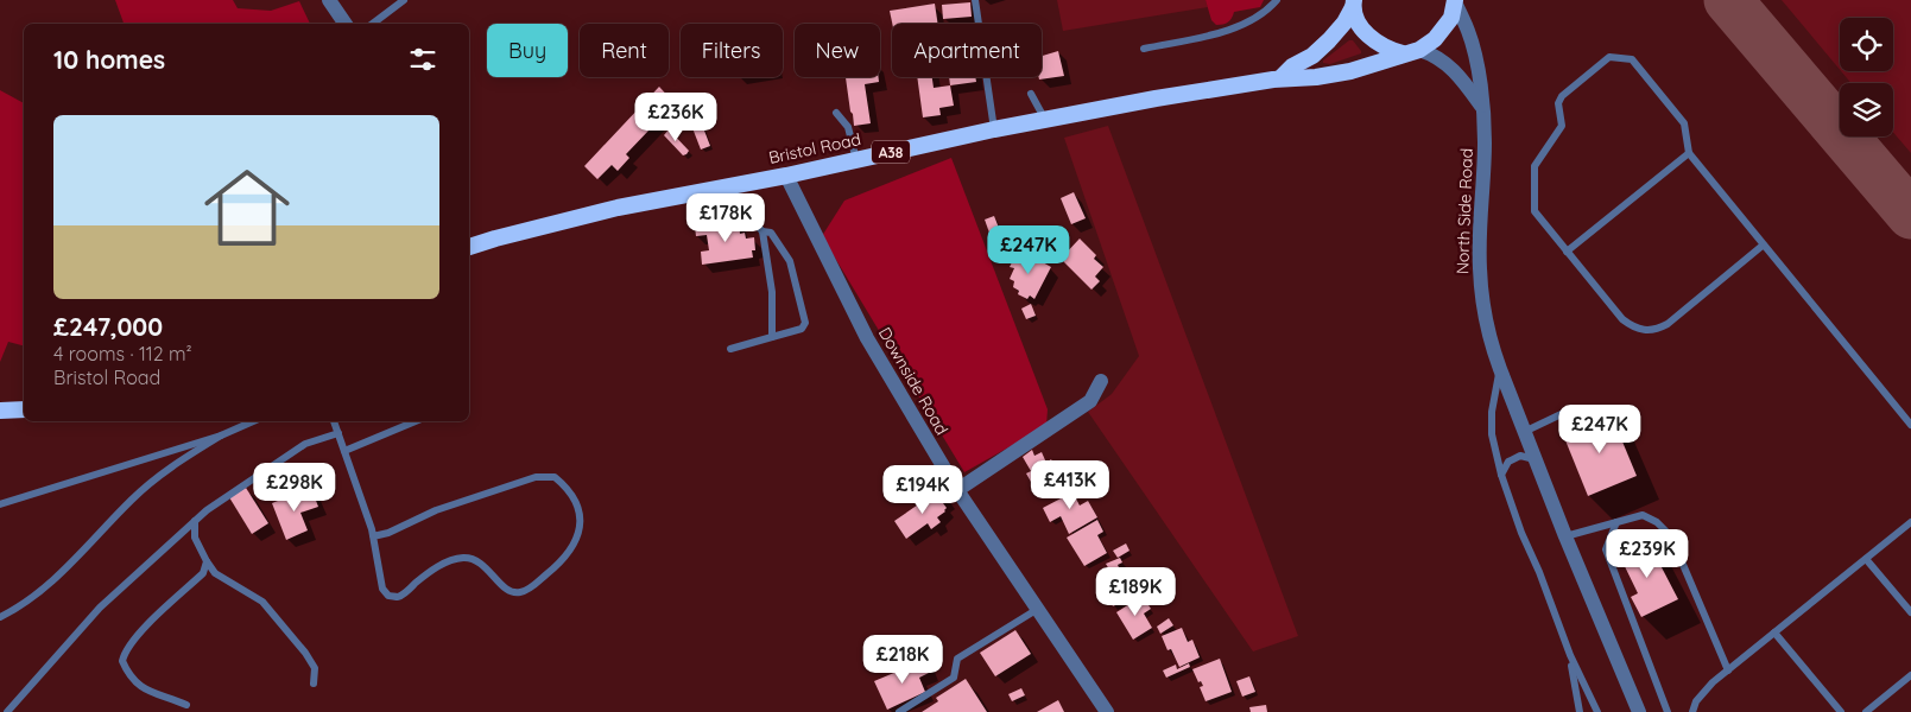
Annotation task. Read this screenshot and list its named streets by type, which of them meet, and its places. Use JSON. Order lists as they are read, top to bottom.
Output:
{
  "streets": {
    "highway": ["Bristol Road", "A38"],
    "street": ["North Side Road", "Downside Road"]
  },
  "crossings": [
    ["Bristol Road", "Downside Road"]
  ],
  "page": {
    "chip": [
      "Buy",
      "Rent",
      "Filters",
      "New",
      "Apartment"
    ],
    "heading": "10 homes",
    "price": [
      "£236K",
      "£178K",
      "£247K",
      "£247K",
      "£413K",
      "£298K",
      "£194K",
      "£239K",
      "£189K",
      "£218K"
    ],
    "list": [
      {
        "name": "£247,000",
        "note": "4 rooms · 112 m² · Bristol Road"
      }
    ]
  }
}
